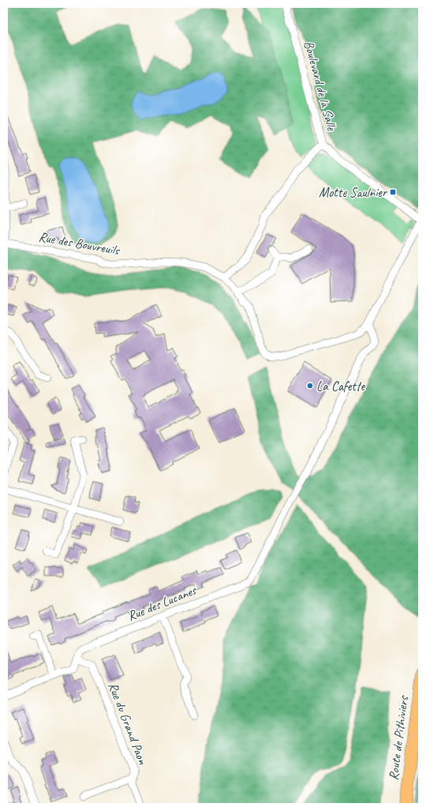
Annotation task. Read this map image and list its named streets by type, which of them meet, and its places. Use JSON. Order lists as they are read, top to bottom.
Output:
{
  "streets": {
    "main road": ["Route de Pithiviers"],
    "street": [
      "Boulevard de la Salle",
      "Rue des Bouvreuils",
      "Rue des Lucanes",
      "Rue du Grand Paon"
    ]
  },
  "crossings": [
    ["Rue des Bouvreuils", "Rue des Lucanes"],
    ["Rue des Lucanes", "Rue du Grand Paon"]
  ],
  "places": {
    "transit": ["Motte Saulnier"],
    "other": ["La Cafette"]
  }
}
